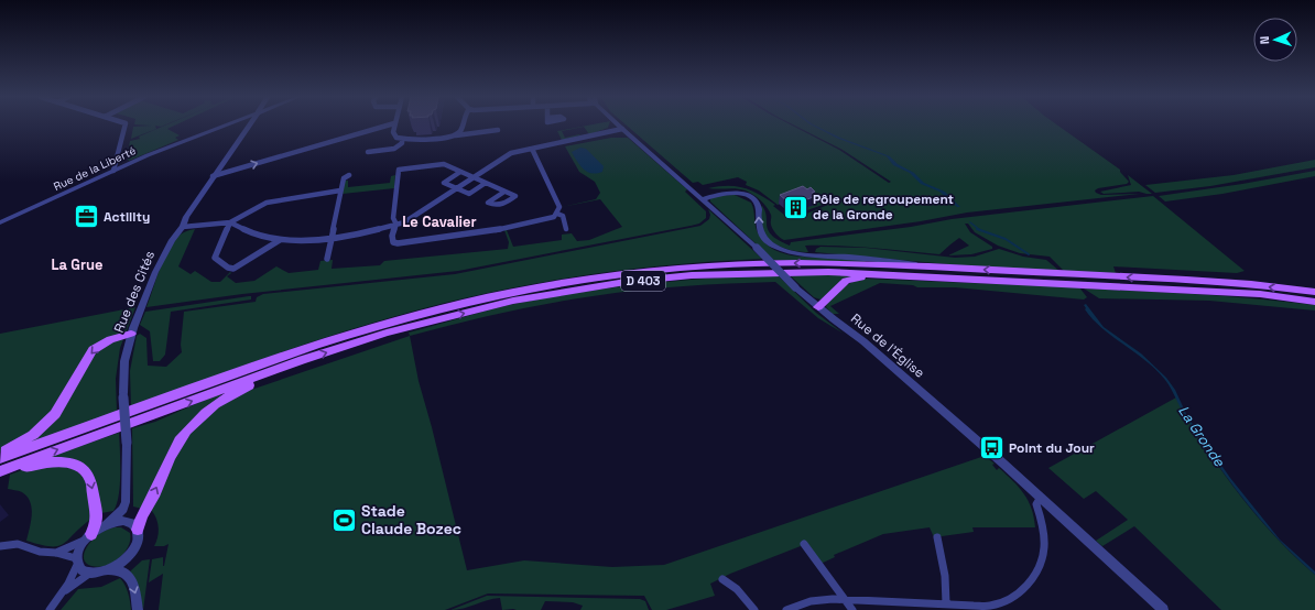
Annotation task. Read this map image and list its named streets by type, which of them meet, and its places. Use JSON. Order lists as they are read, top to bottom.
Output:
{
  "streets": {
    "main road": ["D 403"],
    "street": ["Rue de la Liberté", "Rue des Cités", "Rue de l'Église"]
  },
  "districts": ["Le Cavalier", "La Grue"],
  "water": ["La Gronde"],
  "places": {
    "building": ["Pôle de regroupement de la Gronde"],
    "office": ["Actility"],
    "bus stop": ["Point du Jour"],
    "sports": ["Stade Claude Bozec"]
  },
  "north": "left"
}
